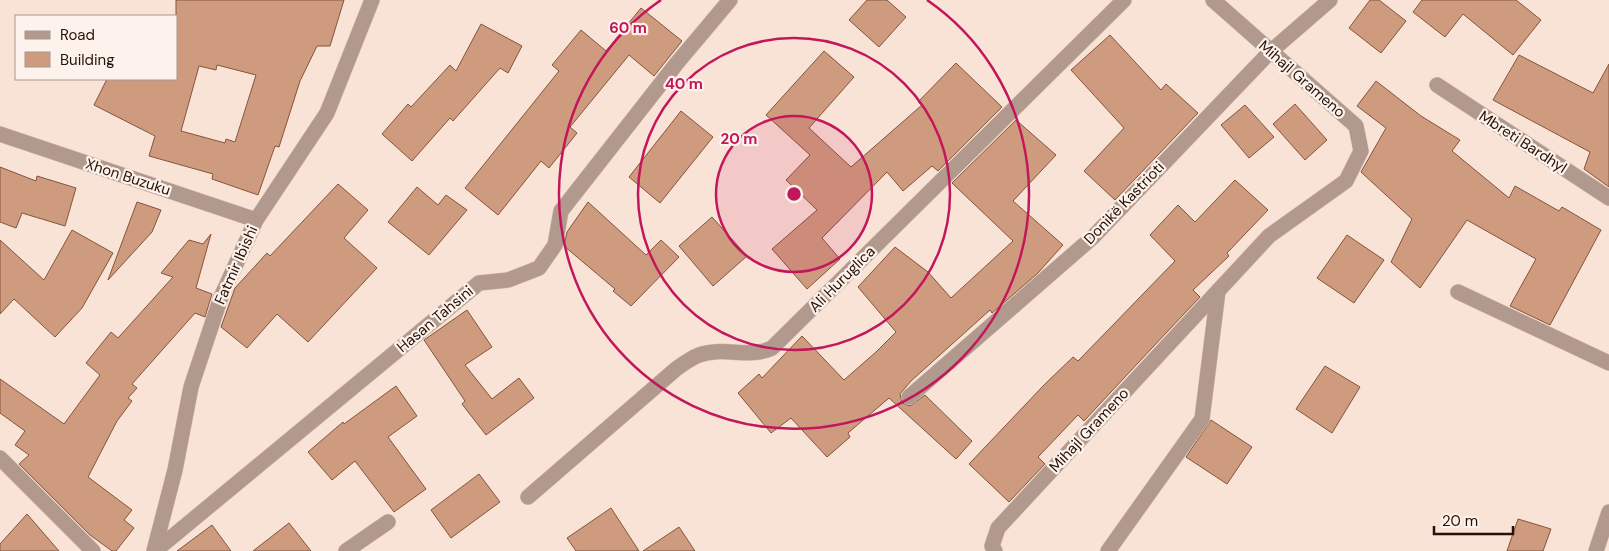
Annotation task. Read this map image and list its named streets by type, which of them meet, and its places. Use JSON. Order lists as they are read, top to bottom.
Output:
{
  "streets": {
    "street": [
      "Mihajl Grameno",
      "Mbreti Bardhyl",
      "Xhon Buzuku",
      "Donikë Kastrioti",
      "Fatmir Ibishi",
      "Ali Huruglica",
      "Hasan Tahsini"
    ]
  },
  "crossings": [
    ["Mihajl Grameno", "Donikë Kastrioti"],
    ["Xhon Buzuku", "Fatmir Ibishi"],
    ["Fatmir Ibishi", "Hasan Tahsini"]
  ],
  "legend": ["Road", "Building"],
  "scale_bar": "20 m",
  "rings": ["60 m", "40 m", "20 m"]
}
